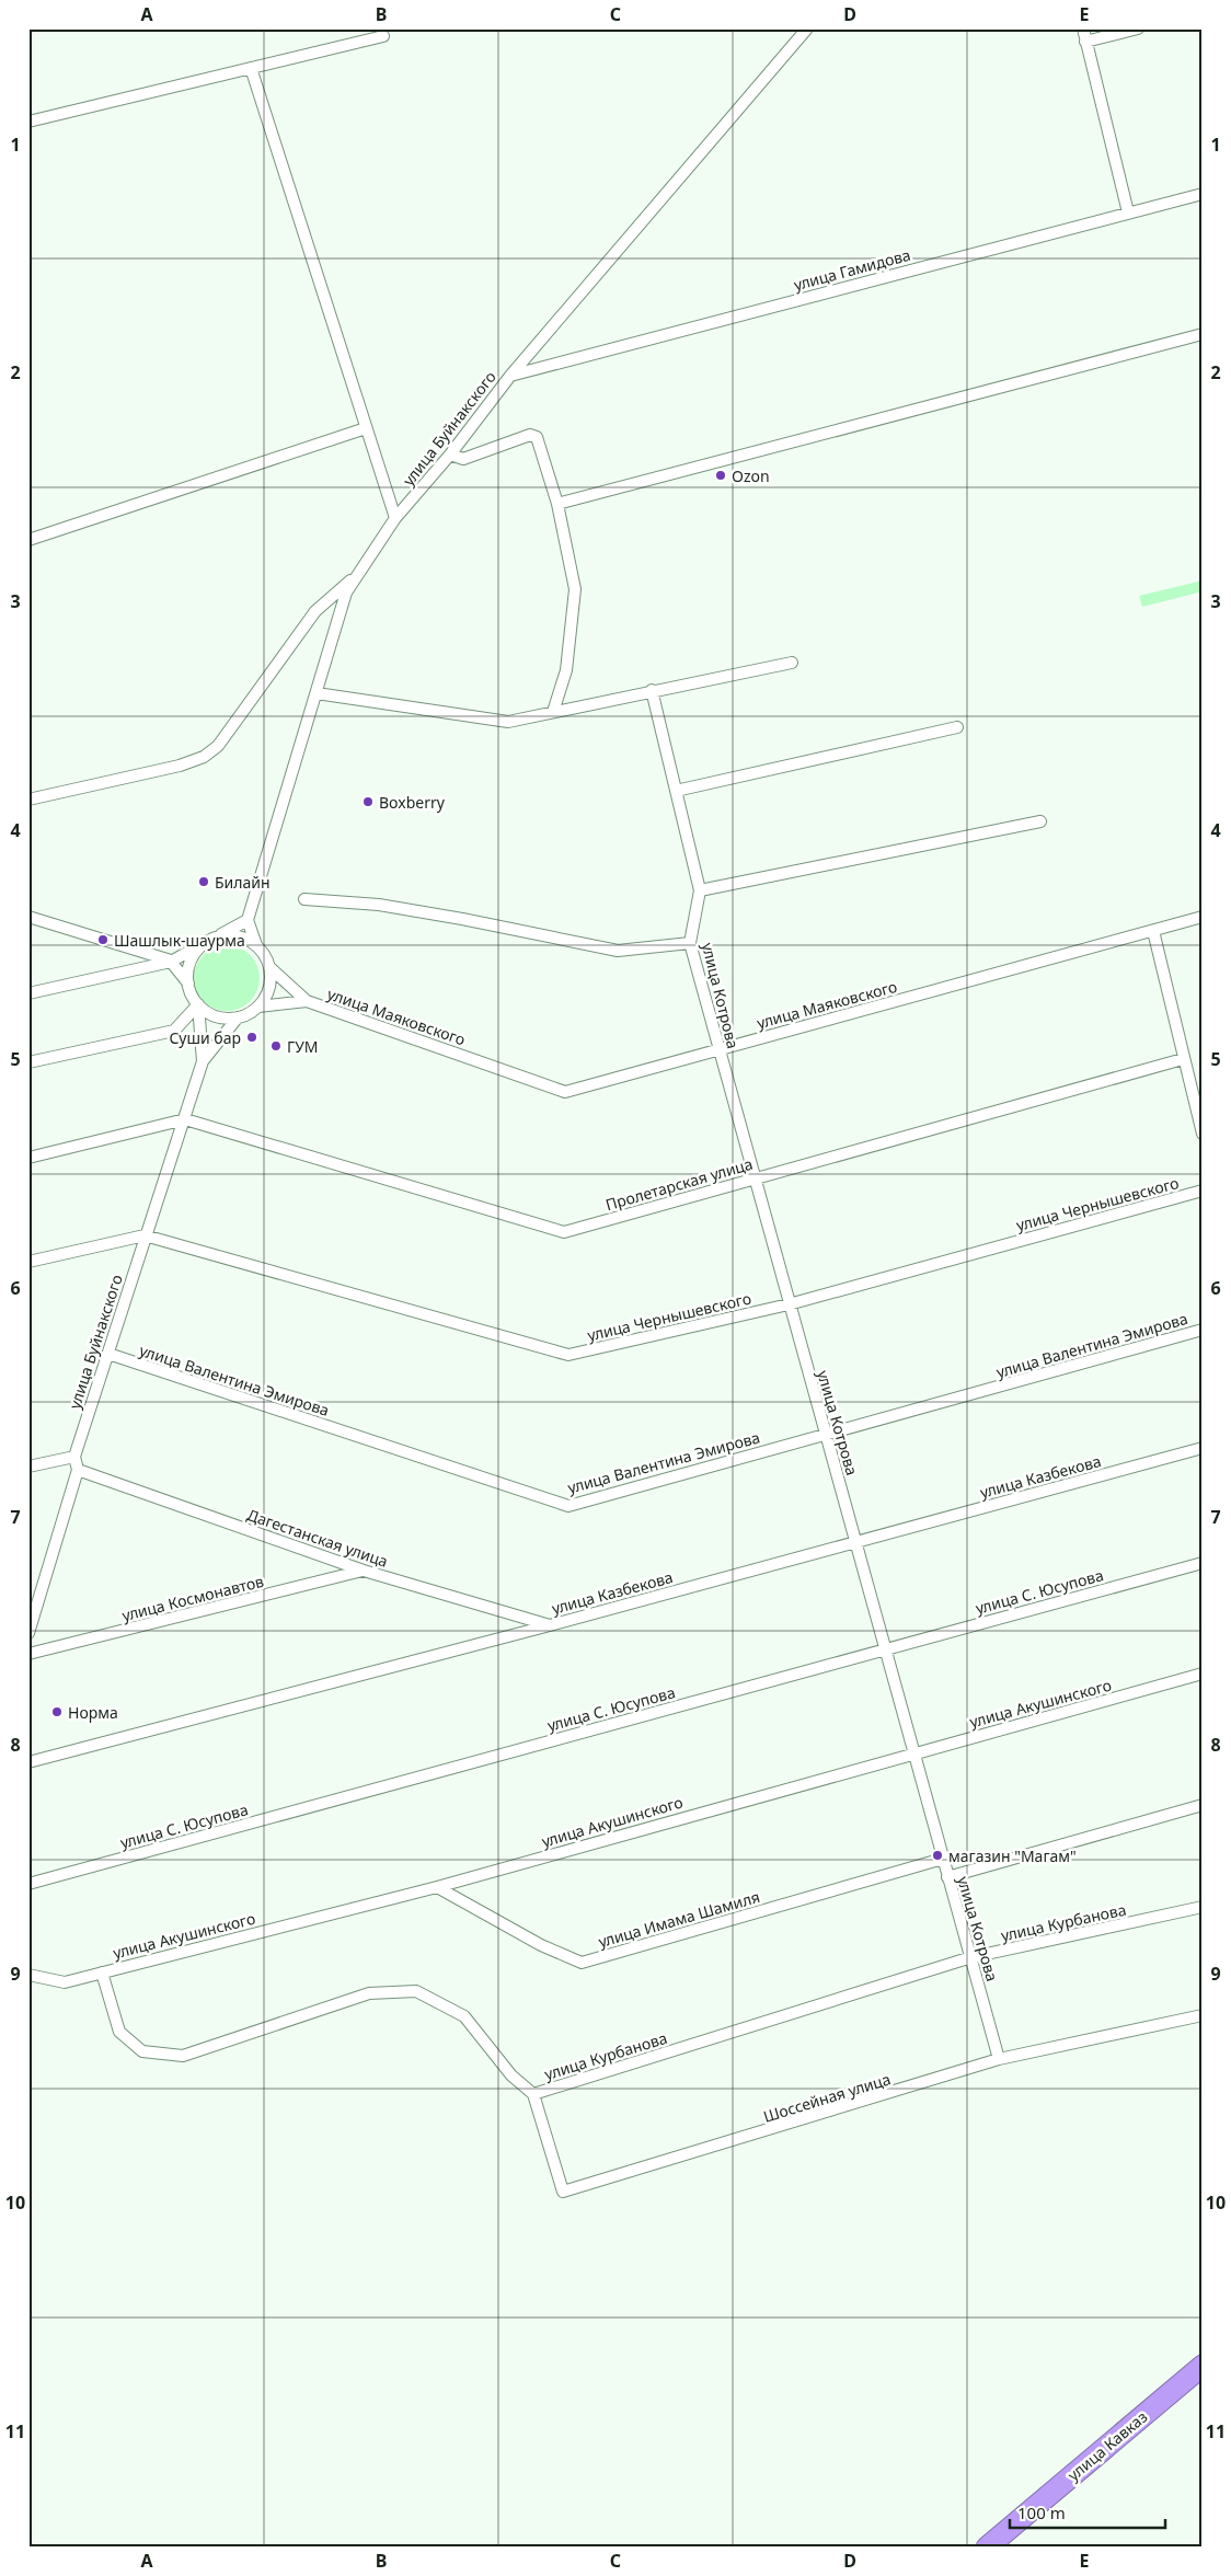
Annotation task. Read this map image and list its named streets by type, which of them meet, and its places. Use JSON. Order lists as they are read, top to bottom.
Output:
{
  "streets": {
    "highway": ["улица Кавказ"],
    "street": [
      "улица Гамидова",
      "улица Буйнакского",
      "улица Котрова",
      "улица Маяковского",
      "Пролетарская улица",
      "улица Чернышевского",
      "улица Валентина Эмирова",
      "улица Казбекова",
      "Дагестанская улица",
      "улица С. Юсупова",
      "улица Космонавтов",
      "улица Акушинского",
      "улица Имама Шамиля",
      "улица Курбанова",
      "Шоссейная улица"
    ]
  },
  "crossings": [
    ["улица Гамидова", "улица Буйнакского"],
    ["улица Буйнакского", "Пролетарская улица"],
    ["улица Буйнакского", "улица Чернышевского"],
    ["улица Буйнакского", "улица Валентина Эмирова"],
    ["улица Котрова", "улица Маяковского"],
    ["улица Котрова", "Пролетарская улица"],
    ["улица Котрова", "улица Чернышевского"],
    ["улица Котрова", "улица Валентина Эмирова"],
    ["улица Котрова", "улица Казбекова"],
    ["улица Котрова", "улица С. Юсупова"],
    ["улица Котрова", "улица Акушинского"],
    ["улица Котрова", "улица Имама Шамиля"],
    ["улица Котрова", "улица Курбанова"],
    ["улица Котрова", "Шоссейная улица"],
    ["улица Казбекова", "Дагестанская улица"],
    ["Дагестанская улица", "улица Космонавтов"],
    ["улица Акушинского", "улица Имама Шамиля"],
    ["улица Акушинского", "улица Курбанова"],
    ["улица Курбанова", "Шоссейная улица"]
  ],
  "places": [
    "Ozon",
    "Boxberry",
    "Билайн",
    "Шашлык-шаурма",
    "Суши бар",
    "ГУМ",
    "Норма",
    "магазин \"Магам\""
  ],
  "scale_bar": "100 m",
  "grid": {
    "columns": [
      "A",
      "B",
      "C",
      "D",
      "E"
    ],
    "rows": [
      "1",
      "2",
      "3",
      "4",
      "5",
      "6",
      "7",
      "8",
      "9",
      "10",
      "11"
    ]
  }
}
